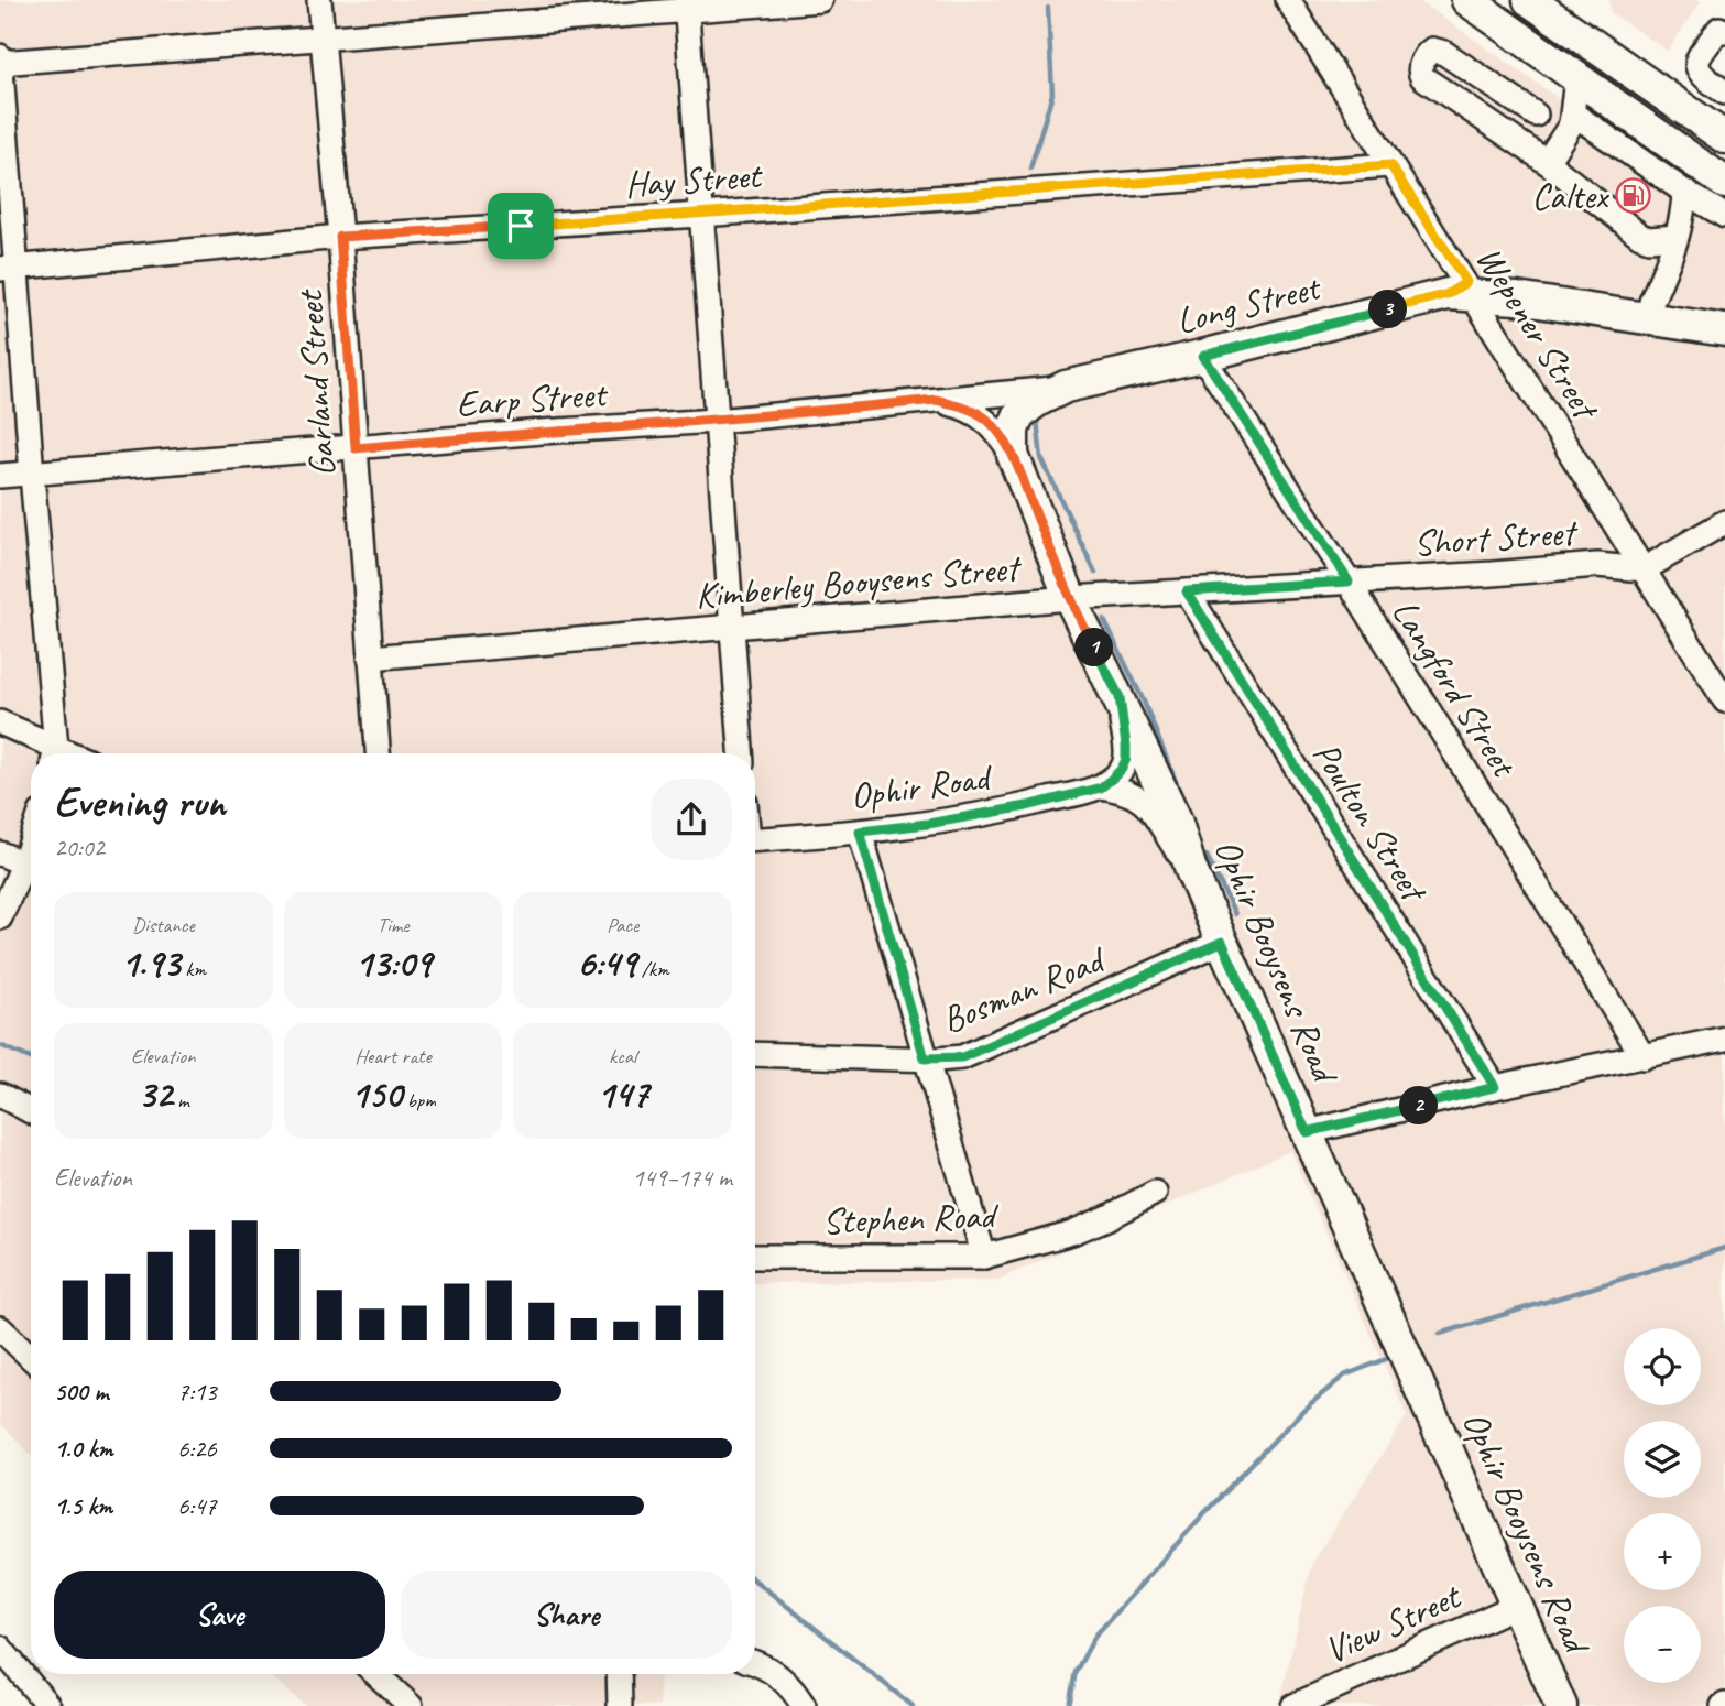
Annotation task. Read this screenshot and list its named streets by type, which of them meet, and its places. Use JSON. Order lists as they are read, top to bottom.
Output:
{
  "streets": {
    "main road": ["Long Street", "Ophir Booysens Road"],
    "street": [
      "Hay Street",
      "Wepener Street",
      "Garland Street",
      "Earp Street",
      "Short Street",
      "Kimberley Booysens Street",
      "Langford Street",
      "Ophir Road",
      "Poulton Street",
      "Bosman Road",
      "Stephen Road",
      "View Street"
    ]
  },
  "crossings": [
    ["Hay Street", "Wepener Street"],
    ["Hay Street", "Garland Street"],
    ["Long Street", "Wepener Street"],
    ["Long Street", "Earp Street"],
    ["Long Street", "Langford Street"],
    ["Long Street", "Ophir Booysens Road"],
    ["Wepener Street", "Short Street"],
    ["Garland Street", "Earp Street"],
    ["Garland Street", "Kimberley Booysens Street"],
    ["Short Street", "Kimberley Booysens Street"],
    ["Short Street", "Langford Street"],
    ["Kimberley Booysens Street", "Langford Street"],
    ["Kimberley Booysens Street", "Poulton Street"],
    ["Kimberley Booysens Street", "Ophir Booysens Road"],
    ["Ophir Booysens Road", "Bosman Road"],
    ["Ophir Booysens Road", "View Street"]
  ],
  "places": {
    "fuel station": ["Caltex"]
  },
  "page": {
    "pins": ["3", "1", "2"],
    "heading": ["Evening run", "20:02"],
    "stats": [
      ["Distance", "1.93 km"],
      ["Time", "13:09"],
      ["Pace", "6:49 /km"],
      ["Elevation", "32 m"],
      ["Heart rate", "150 bpm"],
      ["kcal", "147"]
    ],
    "chart": ["Elevation", "149–174 m"],
    "map_buttons": ["+", "−"],
    "list": [
      {
        "name": "500 m",
        "note": "7:13"
      },
      {
        "name": "1.0 km",
        "note": "6:26"
      },
      {
        "name": "1.5 km",
        "note": "6:47"
      }
    ],
    "buttons": ["Save", "Share"]
  }
}
